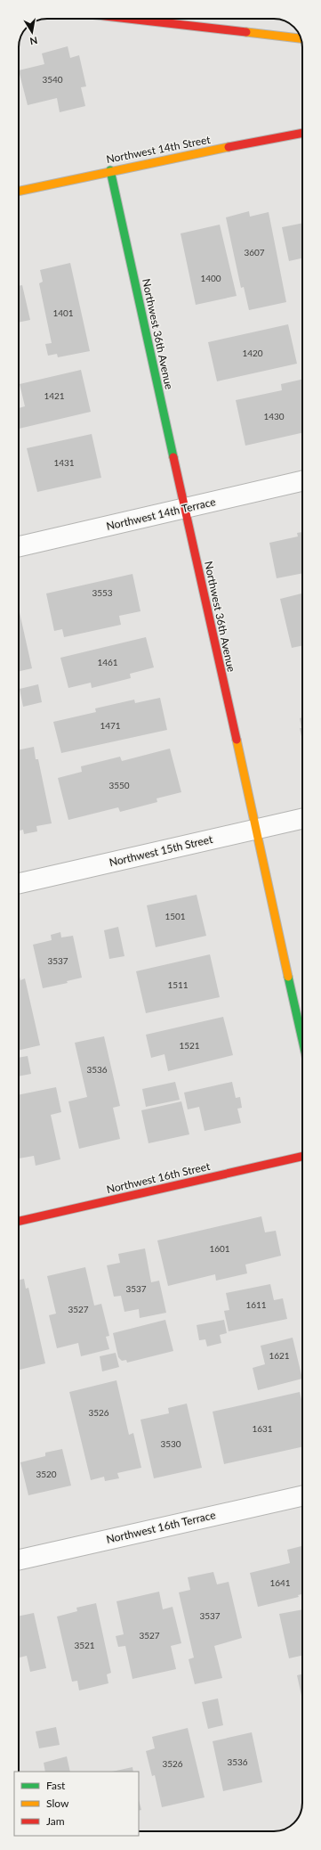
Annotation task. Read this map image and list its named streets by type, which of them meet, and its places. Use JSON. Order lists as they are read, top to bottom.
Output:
{
  "streets": {
    "main road": ["Northwest 14th Street", "Northwest 36th Avenue", "Northwest 16th Street"],
    "street": ["Northwest 14th Terrace", "Northwest 15th Street", "Northwest 16th Terrace"]
  },
  "crossings": [
    ["Northwest 14th Street", "Northwest 36th Avenue"],
    ["Northwest 36th Avenue", "Northwest 14th Terrace"],
    ["Northwest 36th Avenue", "Northwest 15th Street"]
  ],
  "house_numbers": [
    "3540",
    "3607",
    "1400",
    "1401",
    "1420",
    "1421",
    "1430",
    "1431",
    "3553",
    "1461",
    "1471",
    "3550",
    "1501",
    "3537",
    "1511",
    "1521",
    "3536",
    "1601",
    "3537",
    "1611",
    "3527",
    "1621",
    "3526",
    "1631",
    "3530",
    "3520",
    "1641",
    "3537",
    "3527",
    "3521",
    "3536",
    "3526"
  ],
  "legend": ["Fast", "Slow", "Jam"],
  "north": "bottom"
}
